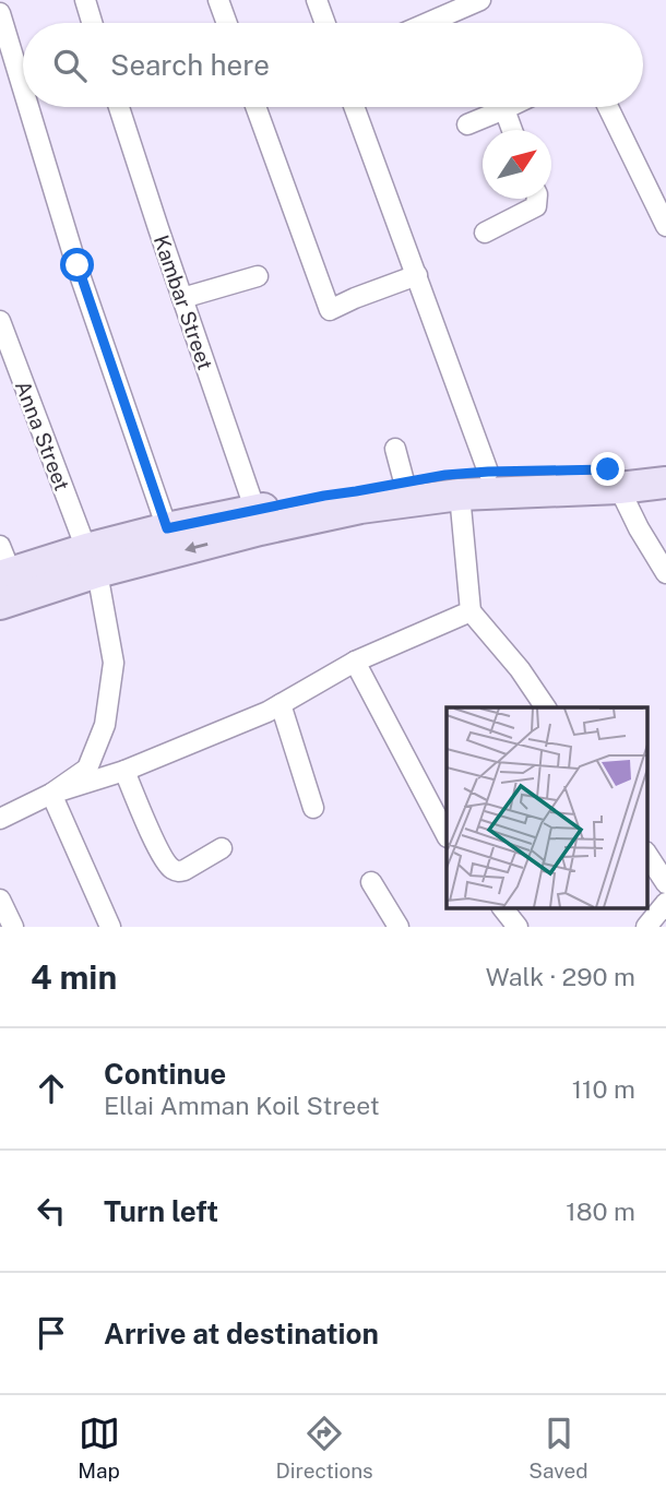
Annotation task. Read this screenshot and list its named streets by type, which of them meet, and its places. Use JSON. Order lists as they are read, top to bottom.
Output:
{
  "streets": {
    "street": ["Kambar Street", "Anna Street"]
  },
  "north": "top right",
  "page": {
    "search": "Search here",
    "heading": ["4 min", "Walk · 290 m"],
    "list": [
      ["Continue", "Ellai Amman Koil Street", "110 m"],
      ["Turn left", "180 m"],
      "Arrive at destination"
    ],
    "nav": ["Map", "Directions", "Saved"]
  }
}
